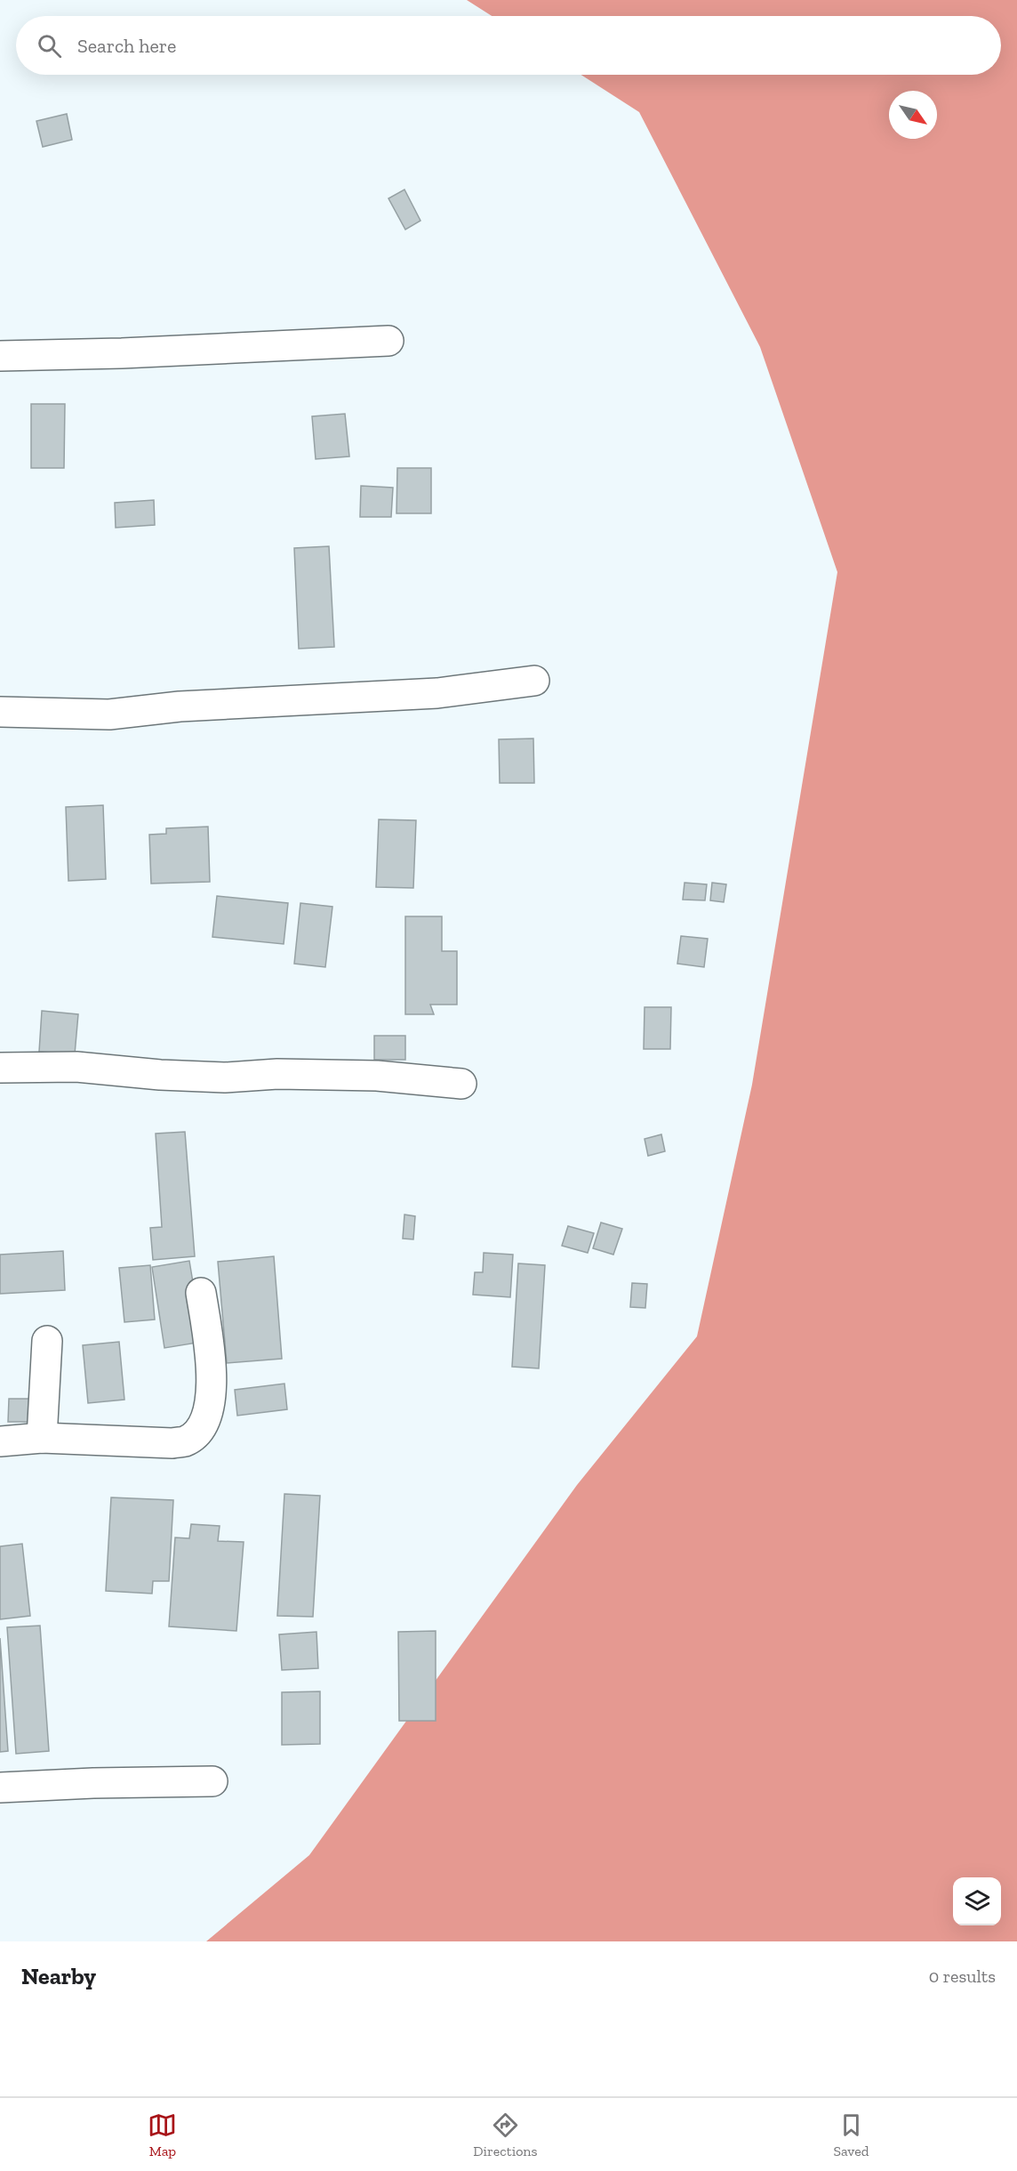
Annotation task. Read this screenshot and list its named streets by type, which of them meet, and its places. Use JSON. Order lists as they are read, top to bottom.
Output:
{
  "north": "bottom right",
  "page": {
    "search": "Search here",
    "heading": ["Nearby", "0 results"],
    "nav": ["Map", "Directions", "Saved"]
  }
}
